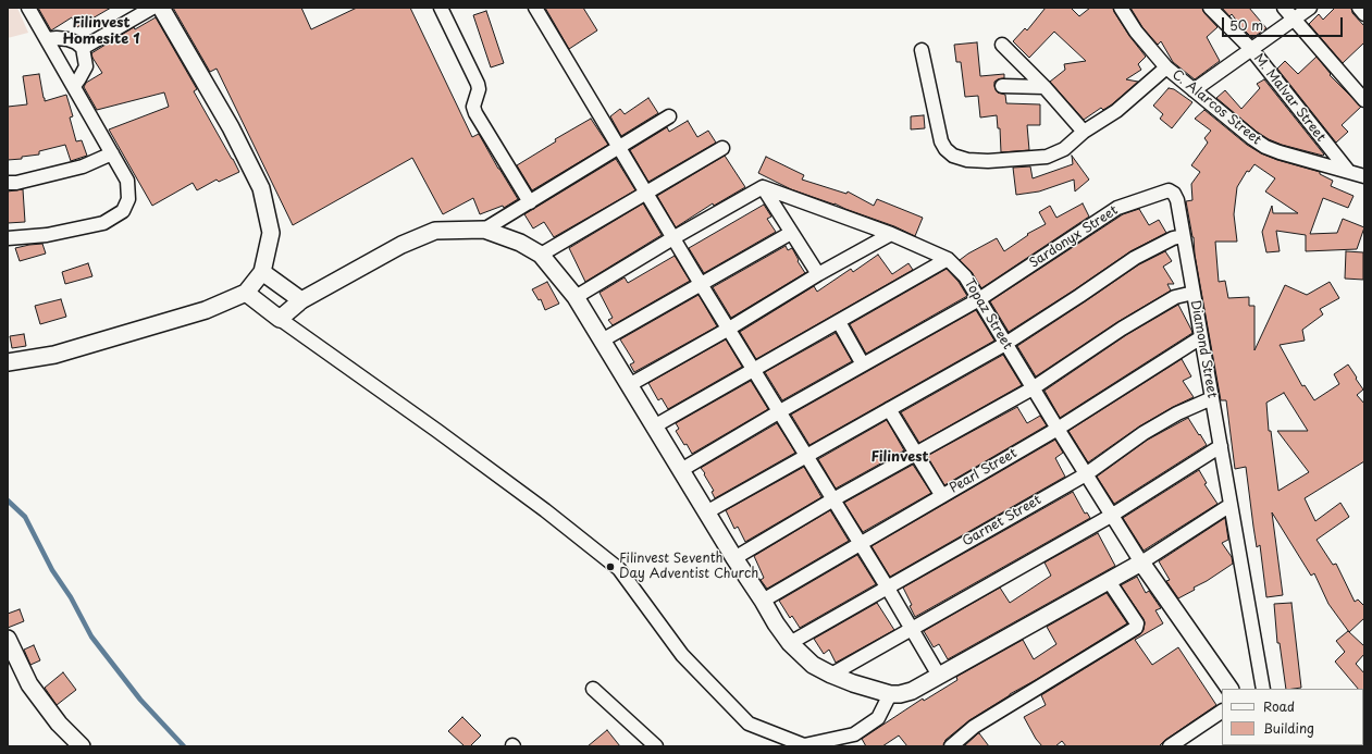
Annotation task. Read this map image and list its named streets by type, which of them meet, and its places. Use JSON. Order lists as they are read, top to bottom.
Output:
{
  "streets": {
    "street": [
      "M. Malvar Street",
      "C. Alarcos Street",
      "Sardonyx Street",
      "Topaz Street",
      "Diamond Street",
      "Pearl Street",
      "Garnet Street"
    ]
  },
  "crossings": [
    ["M. Malvar Street", "C. Alarcos Street"],
    ["Sardonyx Street", "Topaz Street"],
    ["Sardonyx Street", "Diamond Street"],
    ["Topaz Street", "Pearl Street"],
    ["Topaz Street", "Garnet Street"],
    ["Diamond Street", "Pearl Street"],
    ["Diamond Street", "Garnet Street"]
  ],
  "districts": ["Filinvest Homesite 1", "Filinvest"],
  "places": ["Filinvest Seventh Day Adventist Church"],
  "legend": ["Road", "Building"],
  "scale_bar": "50 m"
}
